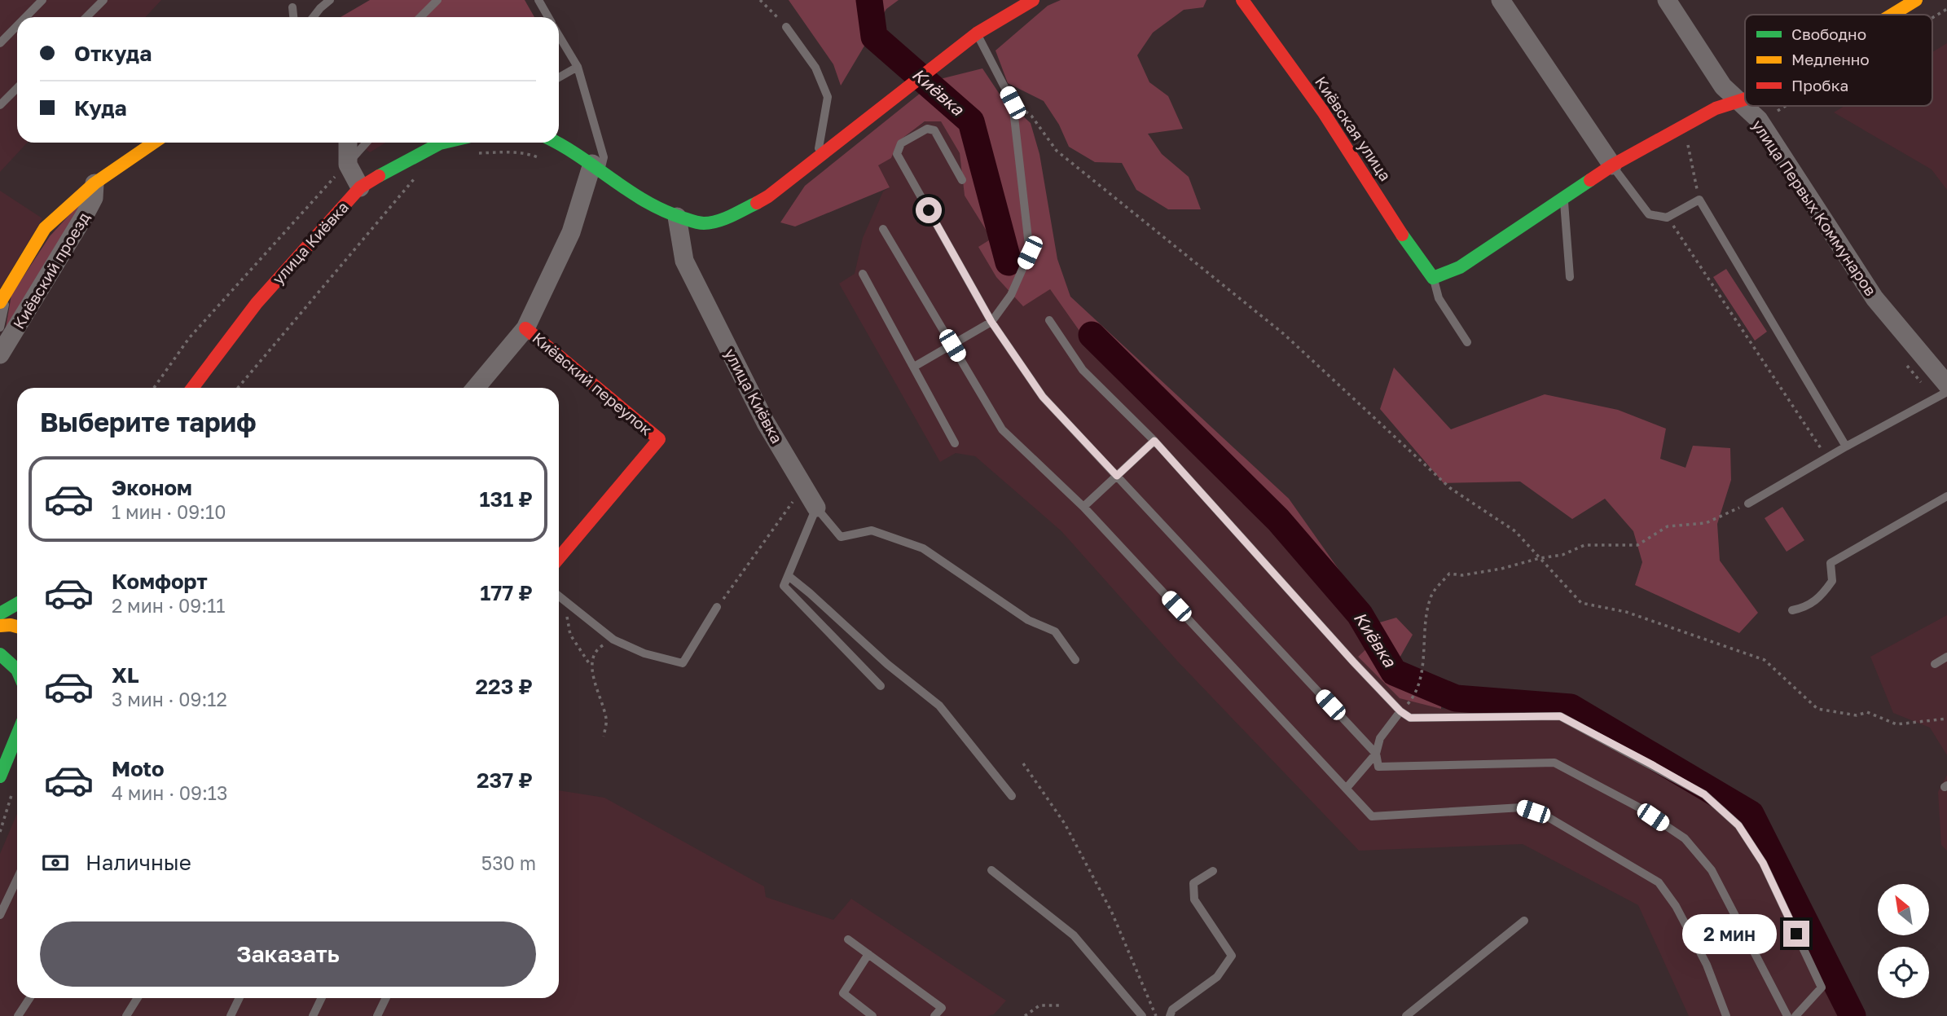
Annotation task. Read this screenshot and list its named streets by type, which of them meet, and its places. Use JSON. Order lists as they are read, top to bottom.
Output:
{
  "streets": {
    "street": [
      "Киёвская улица",
      "улица Первых Коммунаров",
      "улица Киёвка",
      "Киёвский проезд",
      "Киёвский переулок"
    ]
  },
  "water": ["Киёвка"],
  "legend": ["Свободно", "Медленно", "Пробка"],
  "north": "top left",
  "page": {
    "banner": ["Откуда", "Куда"],
    "heading": "Выберите тариф",
    "list": [
      {
        "name": "Эконом",
        "note": "1 мин · 09:10",
        "value": "131 ₽"
      },
      {
        "name": "Комфорт",
        "note": "2 мин · 09:11",
        "value": "177 ₽"
      },
      {
        "name": "XL",
        "note": "3 мин · 09:12",
        "value": "223 ₽"
      },
      {
        "name": "Moto",
        "note": "4 мин · 09:13",
        "value": "237 ₽"
      }
    ],
    "pay": ["Наличные", "530 m"],
    "buttons": "Заказать",
    "bubble": "2 мин"
  }
}
